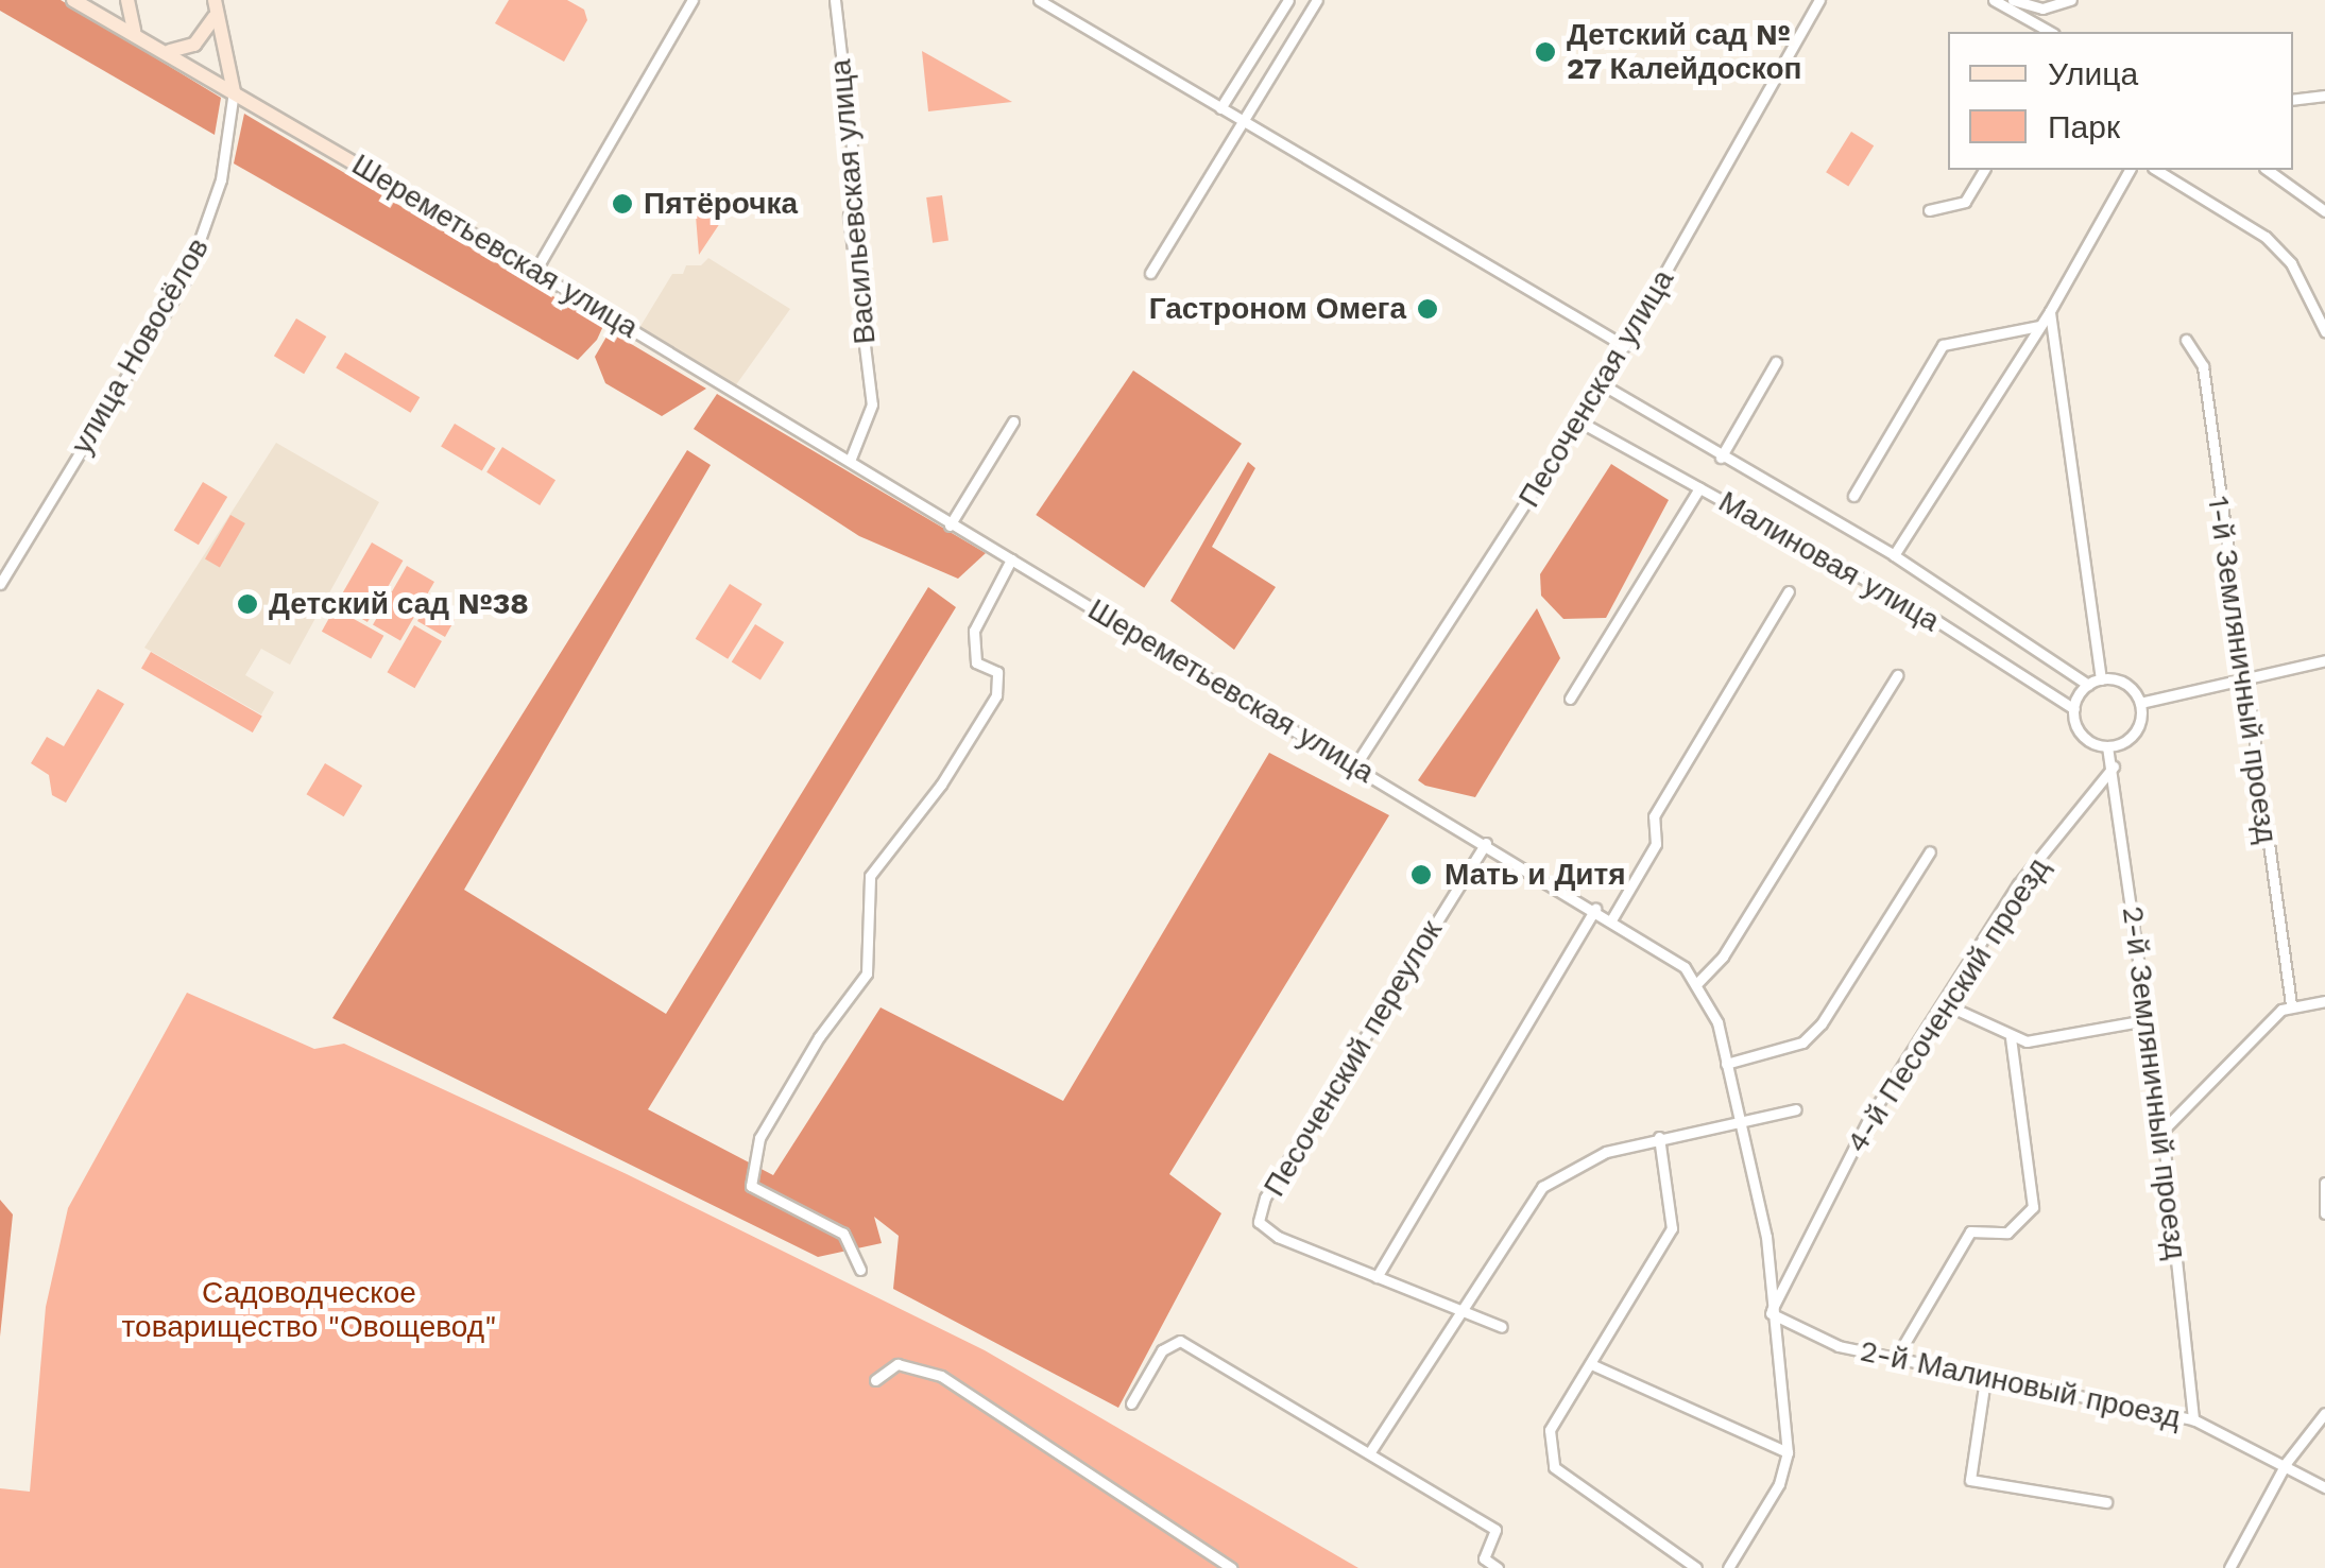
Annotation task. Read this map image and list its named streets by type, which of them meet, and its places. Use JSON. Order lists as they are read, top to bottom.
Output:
{
  "streets": {
    "street": [
      "Васильевская улица",
      "Шереметьевская улица",
      "улица Новосёлов",
      "Песоченская улица",
      "Малиновая улица",
      "1-й Земляничный проезд",
      "4-й Песоченский проезд",
      "Песоченский переулок",
      "2-й Земляничный проезд",
      "2-й Малиновый проезд"
    ]
  },
  "crossings": [
    ["Васильевская улица", "Шереметьевская улица"],
    ["Шереметьевская улица", "улица Новосёлов"],
    ["Шереметьевская улица", "Песоченская улица"],
    ["Шереметьевская улица", "4-й Песоченский проезд"],
    ["Шереметьевская улица", "Песоченский переулок"],
    ["Шереметьевская улица", "2-й Малиновый проезд"],
    ["Песоченская улица", "Малиновая улица"],
    ["Малиновая улица", "2-й Земляничный проезд"],
    ["4-й Песоченский проезд", "2-й Земляничный проезд"],
    ["4-й Песоченский проезд", "2-й Малиновый проезд"],
    ["2-й Земляничный проезд", "2-й Малиновый проезд"]
  ],
  "parks": ["Садоводческое товарищество \"Овощевод\""],
  "places": [
    "Детский сад № 27 Калейдоскоп",
    "Пятёрочка",
    "Гастроном Омега",
    "Детский сад №38",
    "Мать и Дитя"
  ],
  "legend": ["Улица", "Парк"]
}
